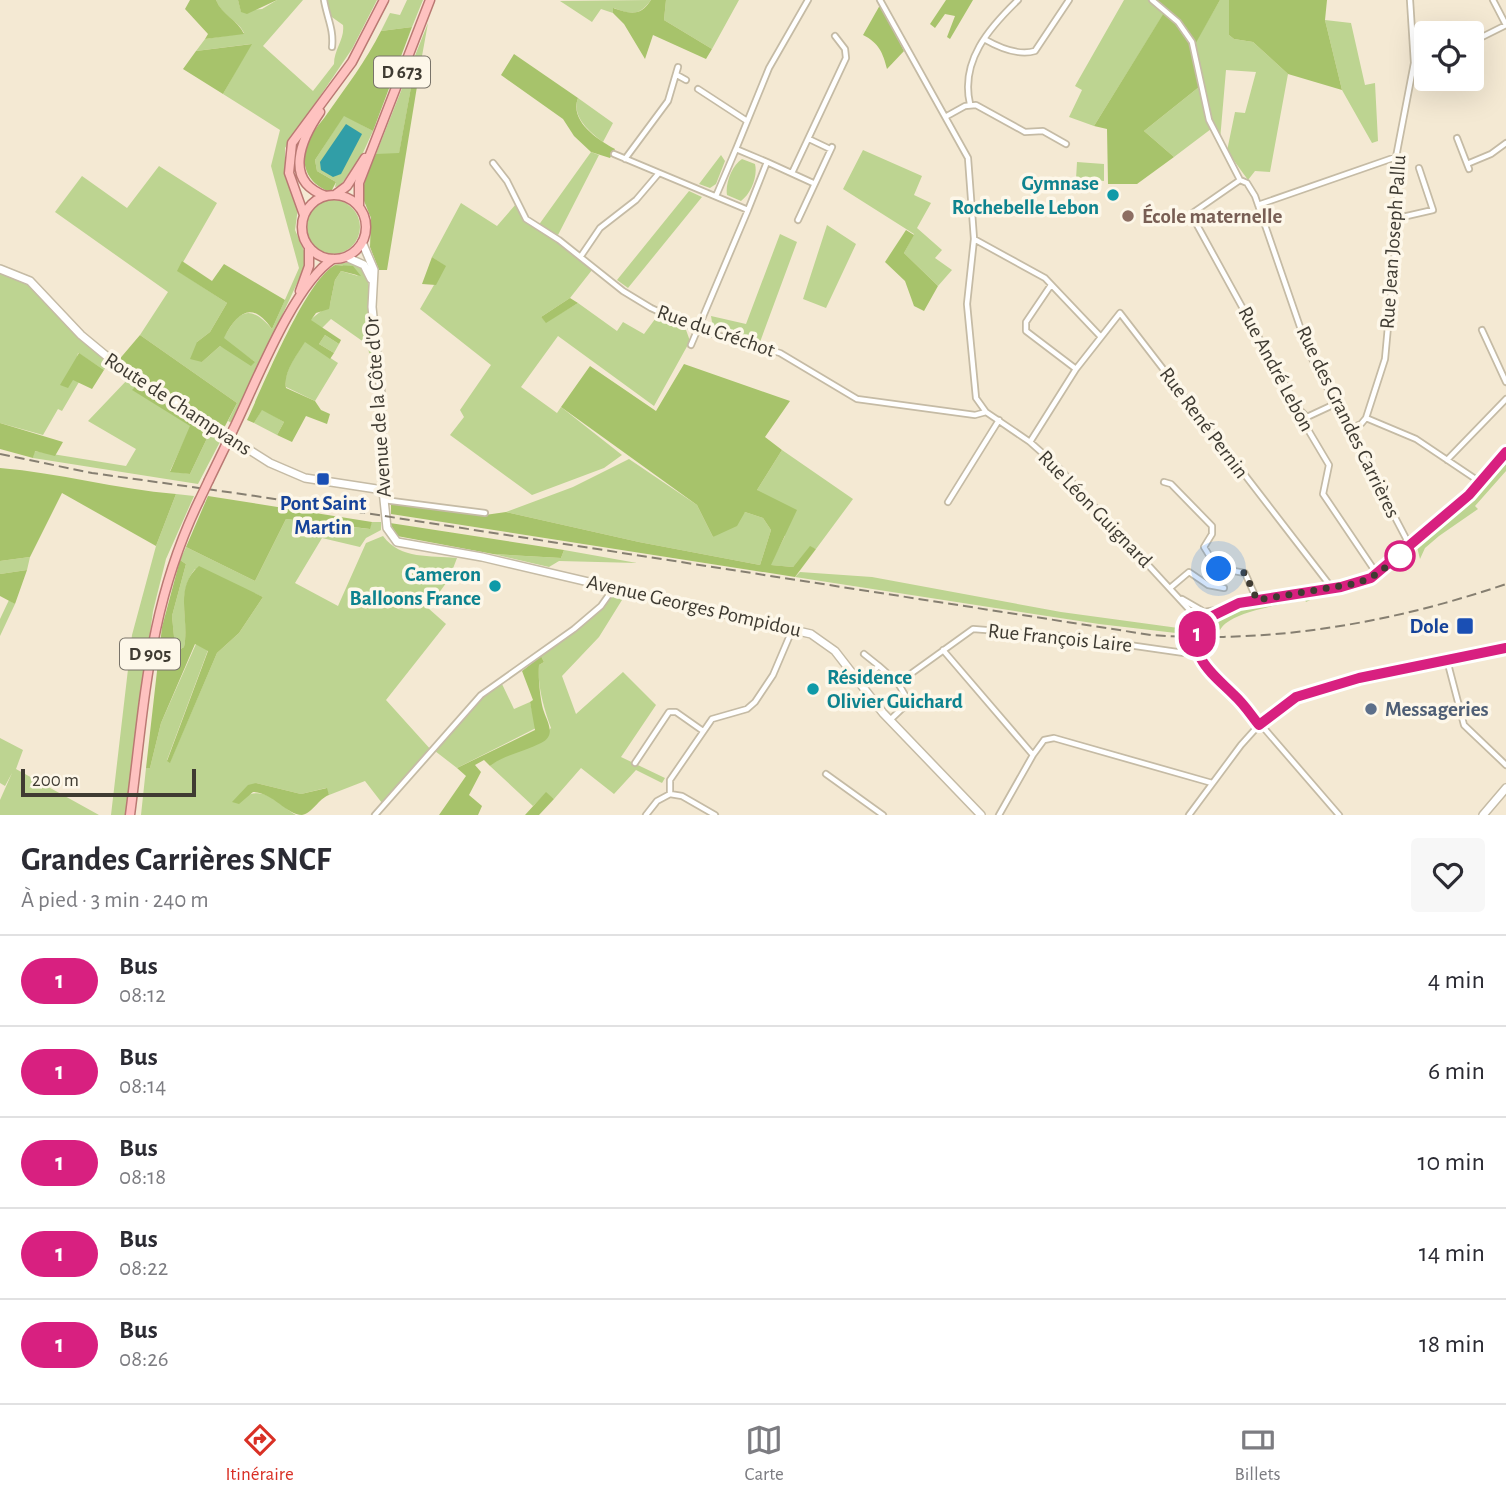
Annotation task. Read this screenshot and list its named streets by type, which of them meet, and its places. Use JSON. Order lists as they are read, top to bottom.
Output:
{
  "streets": {
    "main road": [
      "D 673",
      "Route de Champvans",
      "Avenue de la Côte d'Or",
      "Avenue Georges Pompidou",
      "D 905"
    ],
    "street": [
      "Rue Jean Joseph Pallu",
      "Rue du Créchot",
      "Rue André Lebon",
      "Rue des Grandes Carrières",
      "Rue René Pernin",
      "Rue Léon Guignard",
      "Rue François Laire"
    ]
  },
  "crossings": [
    ["D 673", "Avenue de la Côte d'Or"],
    ["D 673", "D 905"],
    ["Rue du Créchot", "Rue Léon Guignard"],
    ["Rue André Lebon", "Rue des Grandes Carrières"],
    ["Route de Champvans", "Avenue de la Côte d'Or"],
    ["Avenue de la Côte d'Or", "Avenue Georges Pompidou"],
    ["Avenue de la Côte d'Or", "D 905"],
    ["Rue René Pernin", "Rue Léon Guignard"]
  ],
  "places": {
    "other": [
      "Gymnase Rochebelle Lebon",
      "École maternelle",
      "Cameron Balloons France",
      "Résidence Olivier Guichard",
      "Messageries"
    ],
    "transit": ["Pont Saint Martin", "Dole"]
  },
  "lines": ["bus line 1"],
  "scale_bar": "200 m",
  "page": {
    "on_map": "1",
    "scale": "200 m",
    "heading": ["Grandes Carrières SNCF", "À pied · 3 min · 240 m"],
    "list": [
      {
        "mark": "1",
        "name": "Bus",
        "note": "08:12",
        "value": "4 min"
      },
      {
        "mark": "1",
        "name": "Bus",
        "note": "08:14",
        "value": "6 min"
      },
      {
        "mark": "1",
        "name": "Bus",
        "note": "08:18",
        "value": "10 min"
      },
      {
        "mark": "1",
        "name": "Bus",
        "note": "08:22",
        "value": "14 min"
      },
      {
        "mark": "1",
        "name": "Bus",
        "note": "08:26",
        "value": "18 min"
      }
    ],
    "tabs": ["Itinéraire", "Carte", "Billets"]
  }
}
